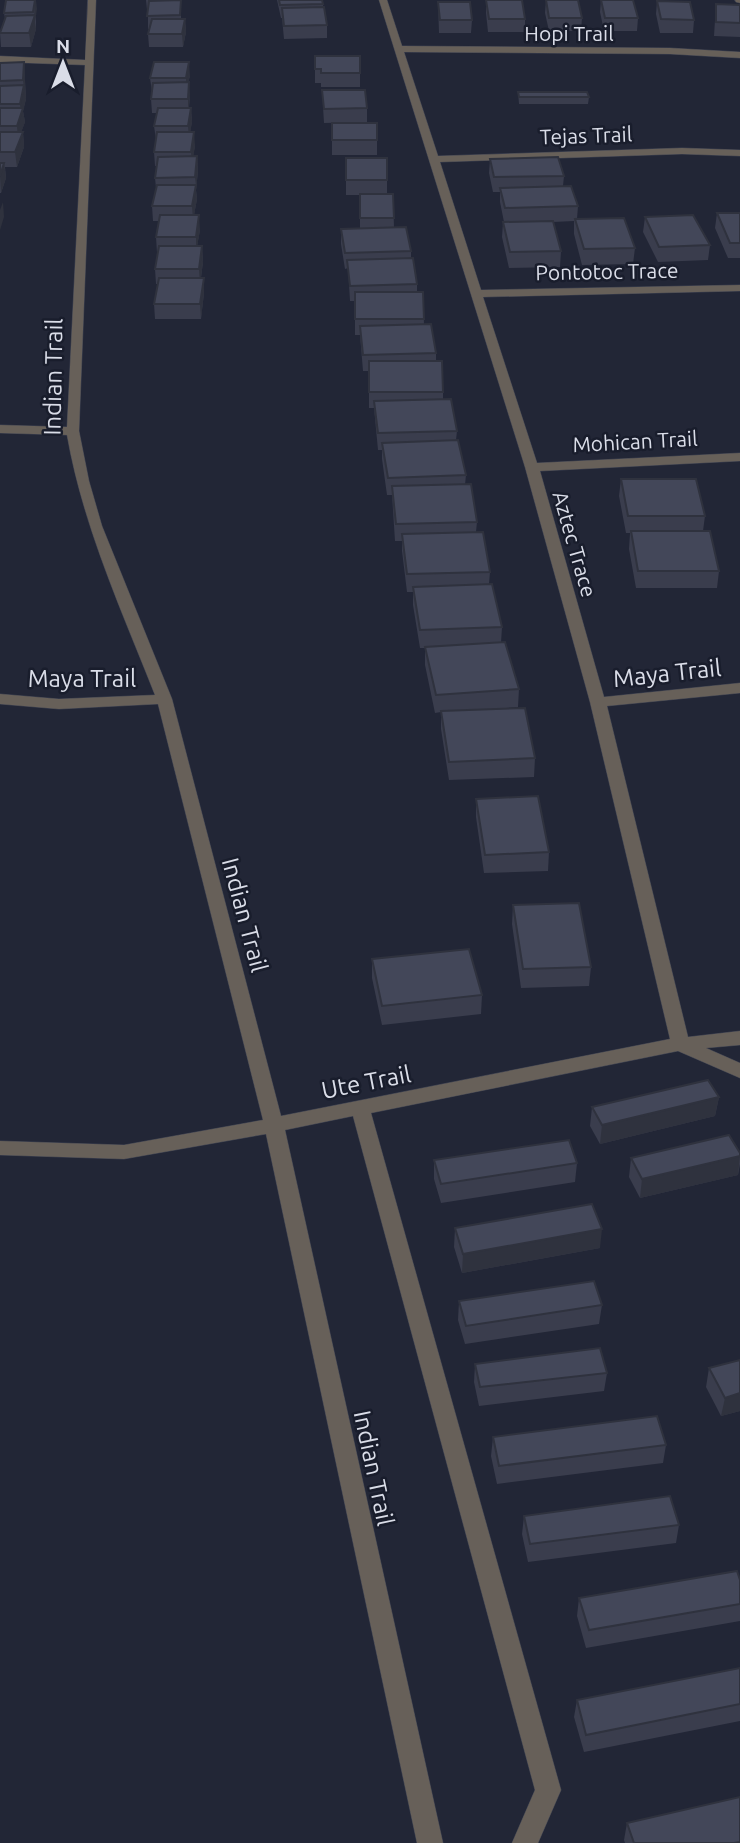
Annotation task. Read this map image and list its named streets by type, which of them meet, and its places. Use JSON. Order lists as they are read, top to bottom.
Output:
{
  "streets": {
    "street": [
      "Hopi Trail",
      "Tejas Trail",
      "Pontotoc Trace",
      "Indian Trail",
      "Mohican Trail",
      "Aztec Trace",
      "Maya Trail",
      "Ute Trail"
    ]
  },
  "crossings": [
    ["Hopi Trail", "Aztec Trace"],
    ["Tejas Trail", "Aztec Trace"],
    ["Pontotoc Trace", "Aztec Trace"],
    ["Indian Trail", "Maya Trail"],
    ["Indian Trail", "Ute Trail"],
    ["Mohican Trail", "Aztec Trace"],
    ["Aztec Trace", "Maya Trail"],
    ["Aztec Trace", "Ute Trail"]
  ],
  "north": "top"
}
